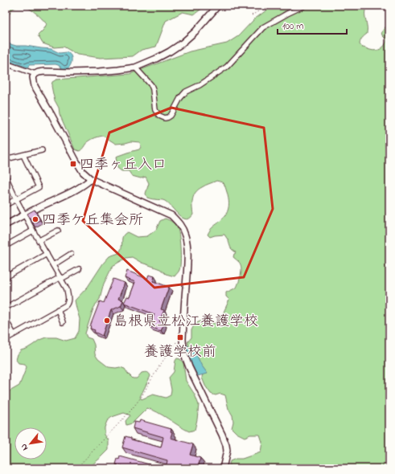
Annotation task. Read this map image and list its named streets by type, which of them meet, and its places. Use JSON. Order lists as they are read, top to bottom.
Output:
{
  "places": {
    "transit": ["四季ヶ丘入口", "養護学校前"],
    "other": ["四季ケ丘集会所", "島根県立松江養護学校"]
  },
  "scale_bar": "100 m",
  "north": "bottom left"
}
